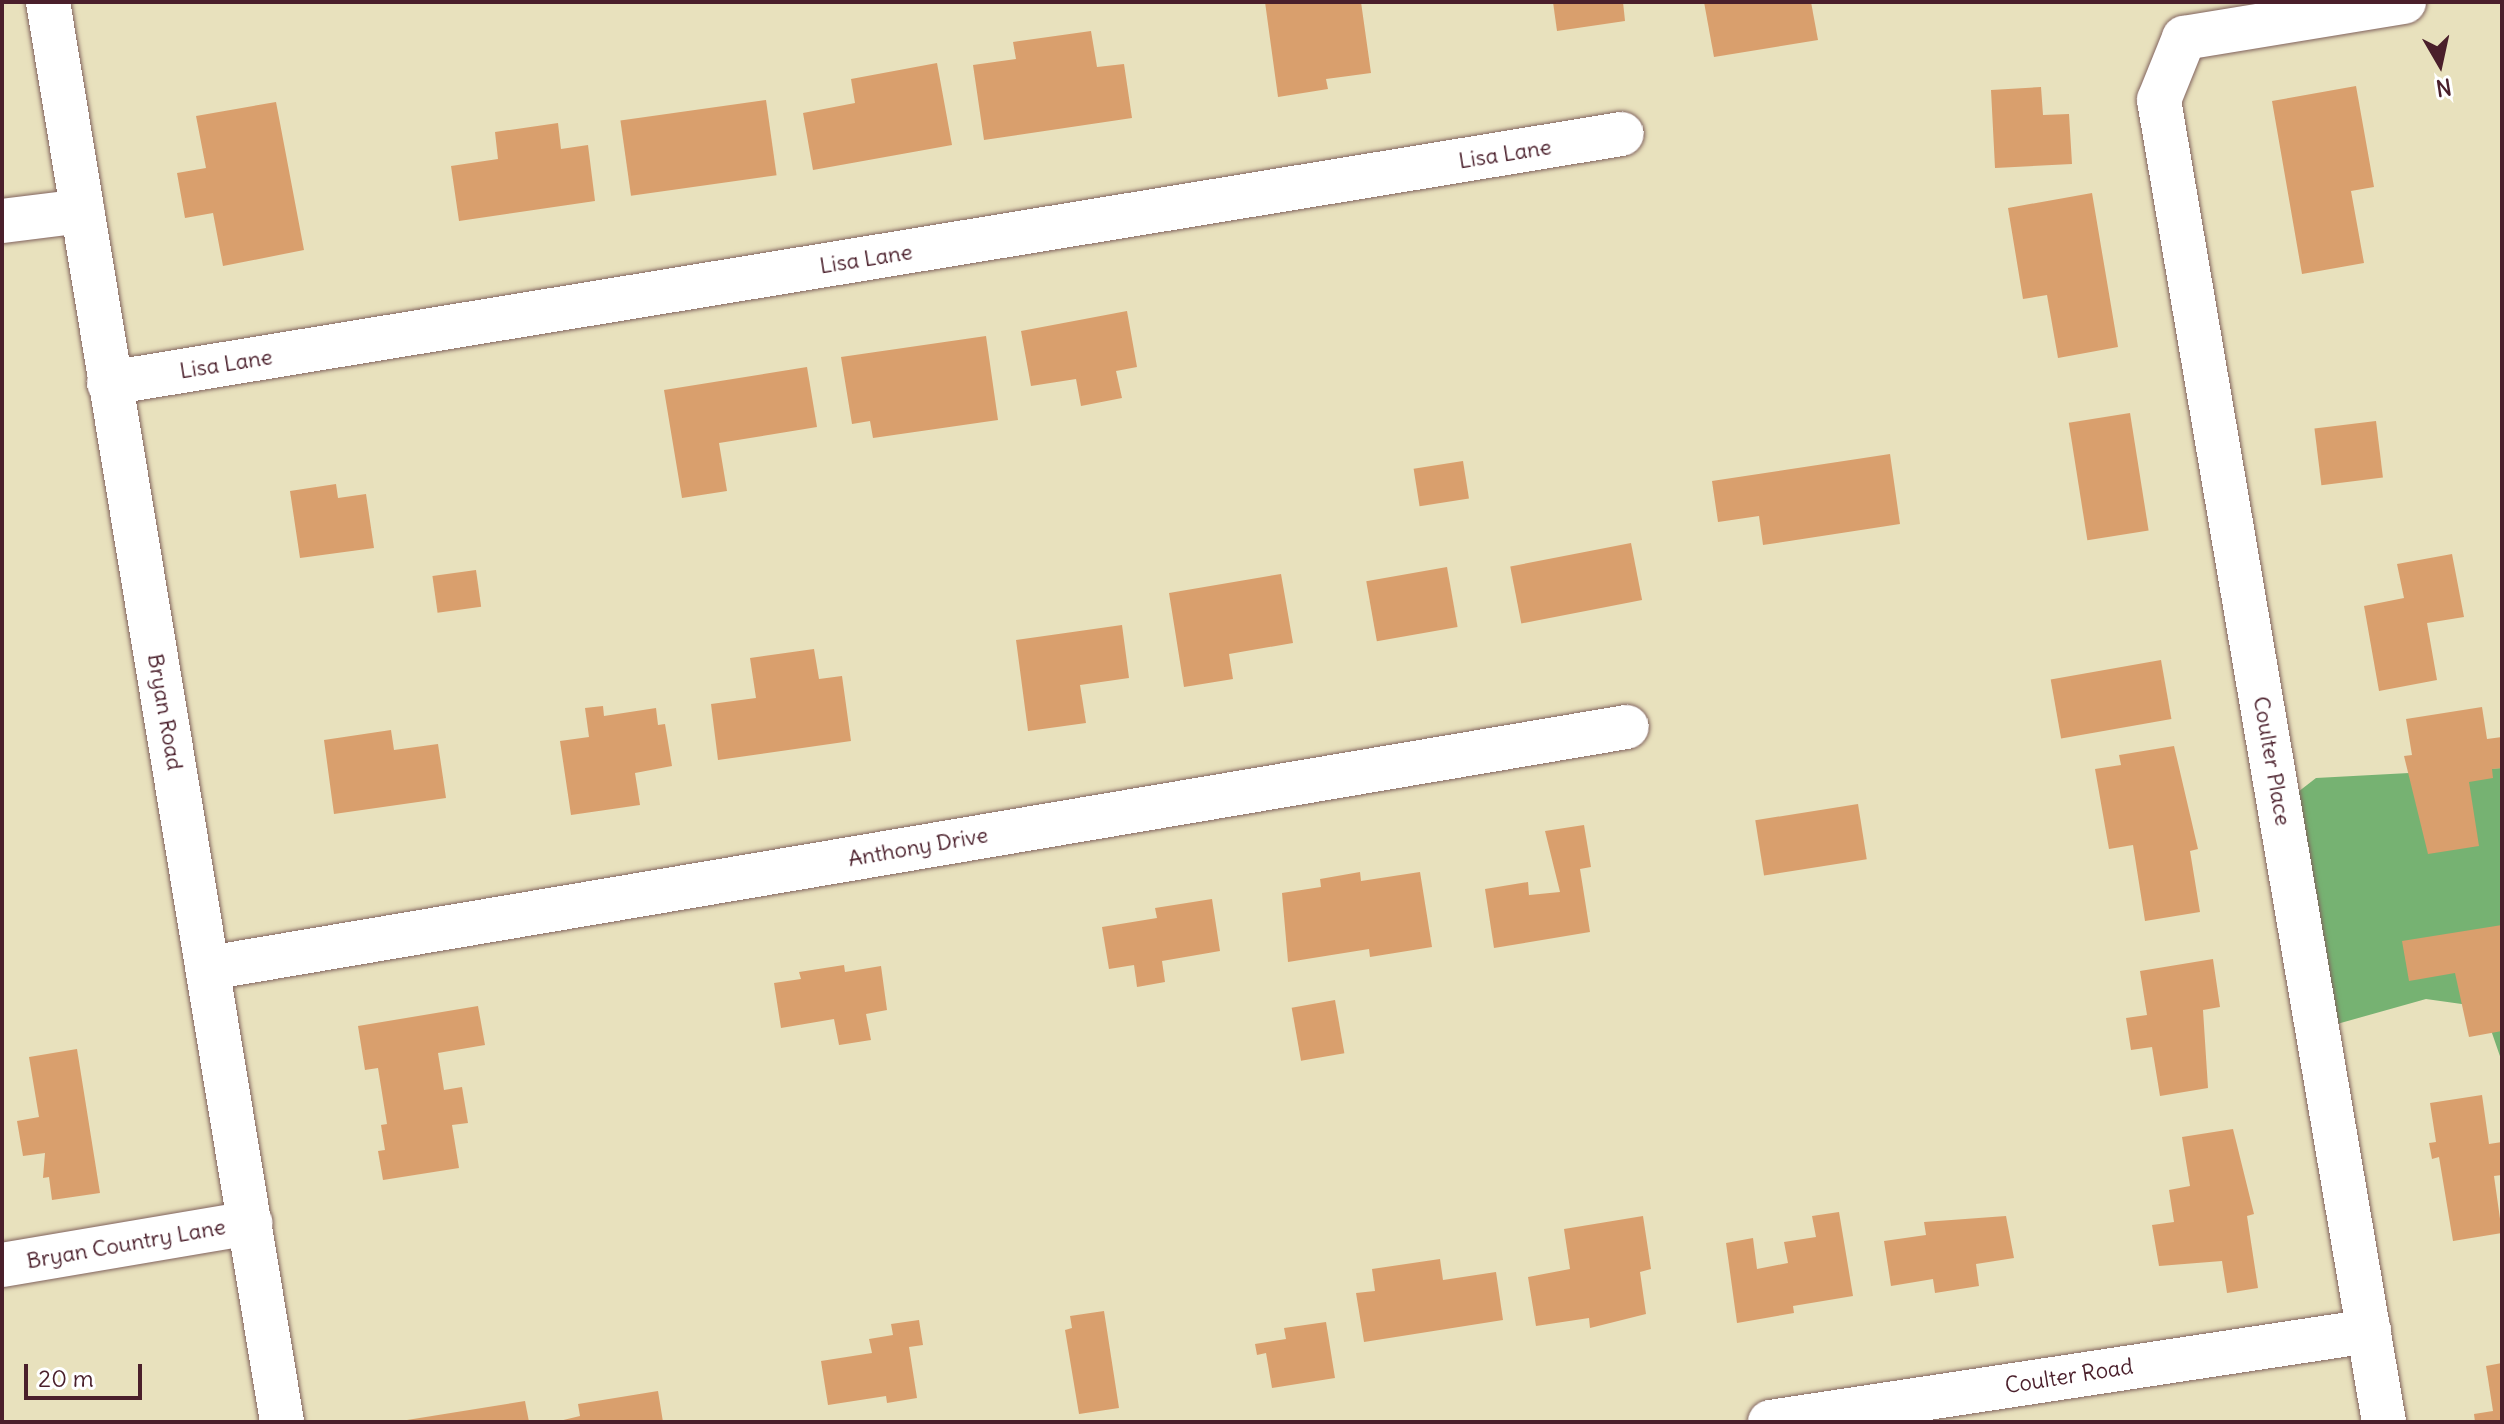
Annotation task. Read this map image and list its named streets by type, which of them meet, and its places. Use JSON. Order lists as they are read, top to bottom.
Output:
{
  "streets": {
    "street": [
      "Lisa Lane",
      "Bryan Road",
      "Coulter Place",
      "Anthony Drive",
      "Bryan Country Lane",
      "Coulter Road"
    ]
  },
  "crossings": [
    ["Lisa Lane", "Bryan Road"],
    ["Bryan Road", "Anthony Drive"],
    ["Bryan Road", "Bryan Country Lane"],
    ["Coulter Place", "Coulter Road"]
  ],
  "scale_bar": "20 m",
  "north": "bottom"
}
